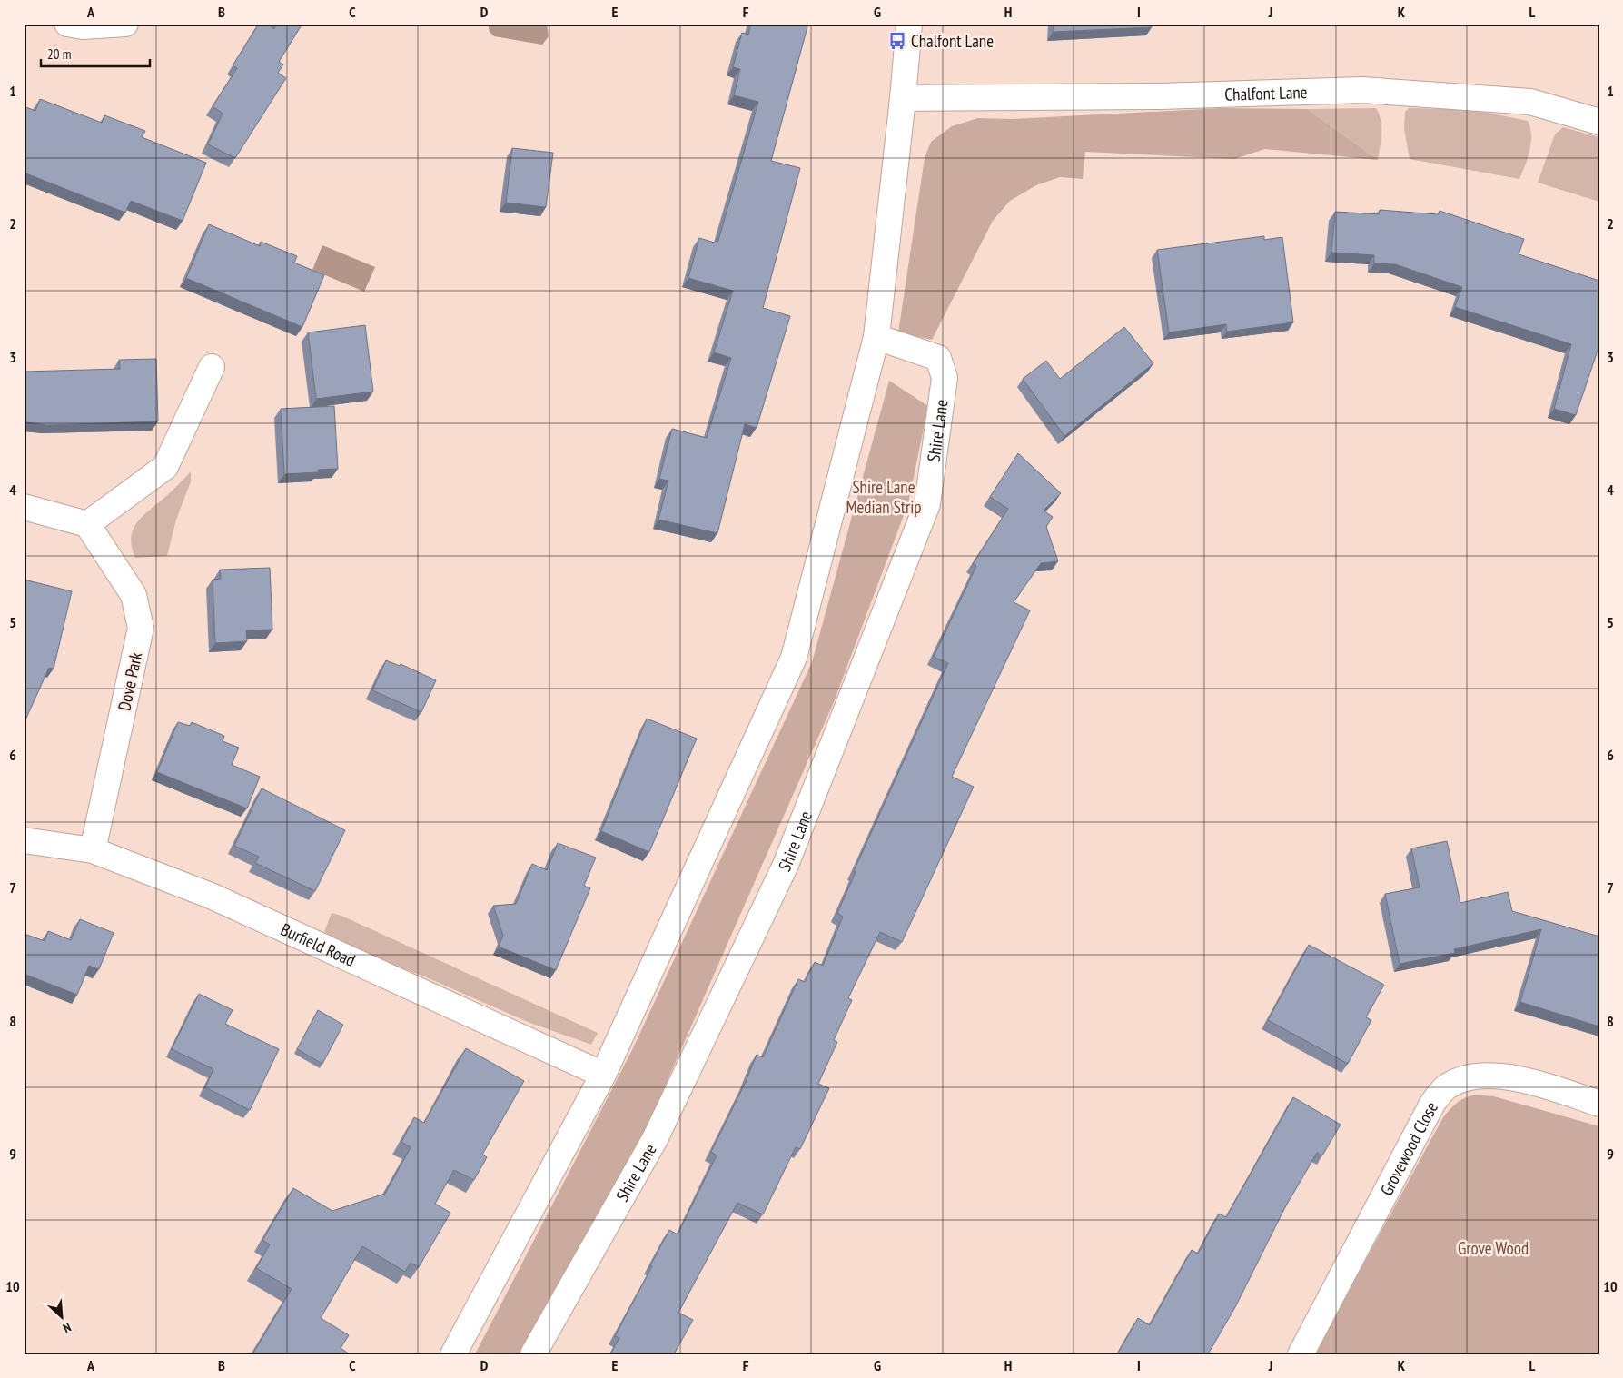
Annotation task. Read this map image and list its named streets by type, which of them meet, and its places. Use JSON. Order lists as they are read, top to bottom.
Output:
{
  "streets": {
    "street": [
      "Chalfont Lane",
      "Shire Lane",
      "Dove Park",
      "Burfield Road",
      "Grovewood Close"
    ]
  },
  "crossings": [
    ["Dove Park", "Burfield Road"]
  ],
  "parks": ["Shire Lane Median Strip", "Grove Wood"],
  "places": {
    "bus stop": ["Chalfont Lane"]
  },
  "scale_bar": "20 m",
  "north": "bottom right",
  "grid": {
    "columns": [
      "A",
      "B",
      "C",
      "D",
      "E",
      "F",
      "G",
      "H",
      "I",
      "J",
      "K",
      "L"
    ],
    "rows": [
      "1",
      "2",
      "3",
      "4",
      "5",
      "6",
      "7",
      "8",
      "9",
      "10"
    ]
  }
}
